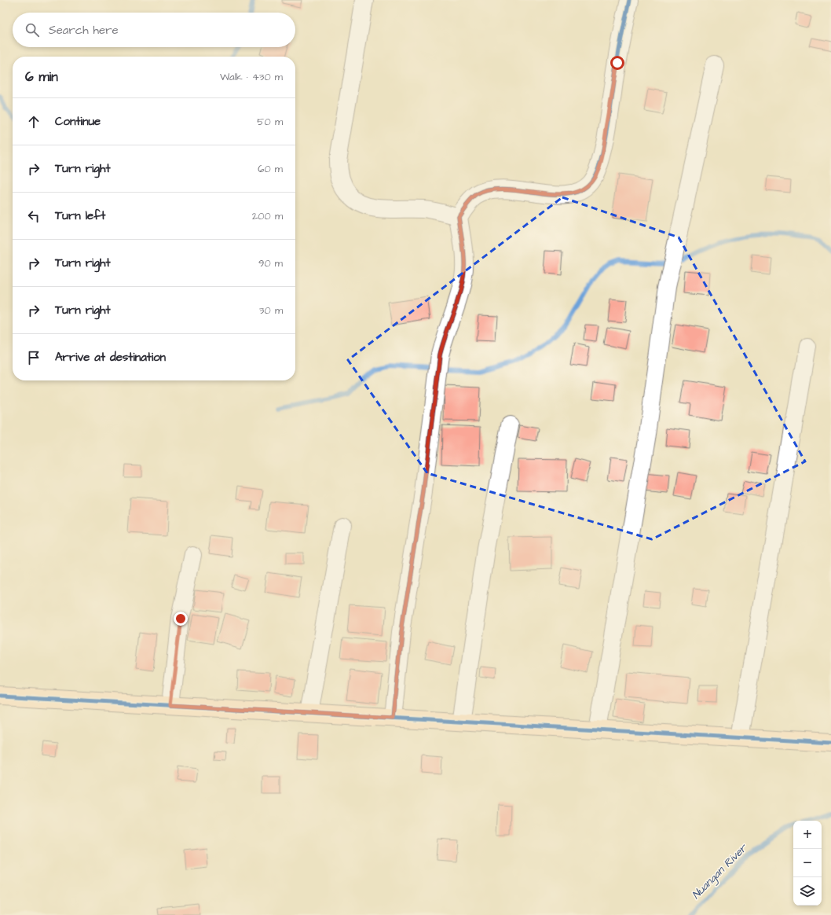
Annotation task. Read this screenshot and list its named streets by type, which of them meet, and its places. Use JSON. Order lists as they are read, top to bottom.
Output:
{
  "water": ["Nuangan River"],
  "page": {
    "search": "Search here",
    "heading": ["6 min", "Walk · 430 m"],
    "list": [
      ["Continue", "50 m"],
      ["Turn right", "60 m"],
      ["Turn left", "200 m"],
      ["Turn right", "90 m"],
      ["Turn right", "30 m"],
      "Arrive at destination"
    ],
    "map_buttons": ["+", "−"]
  }
}
